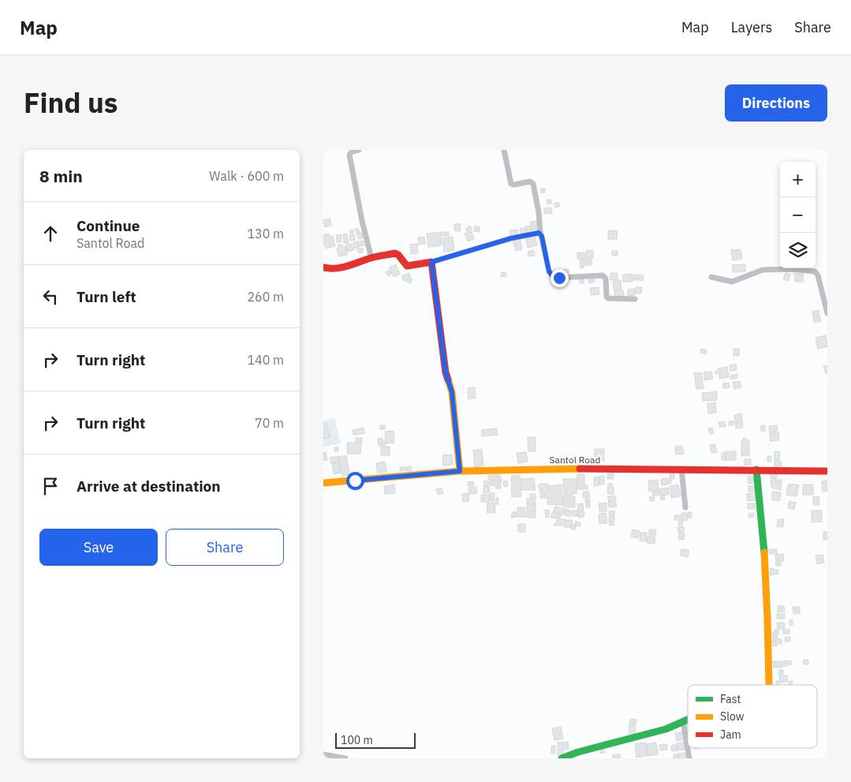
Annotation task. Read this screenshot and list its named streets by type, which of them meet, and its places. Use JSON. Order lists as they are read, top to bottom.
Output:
{
  "streets": {
    "street": ["Santol Road"]
  },
  "legend": ["Fast", "Slow", "Jam"],
  "scale_bar": "100 m",
  "page": {
    "header": "Map",
    "nav": ["Map", "Layers", "Share"],
    "title": "Find us",
    "buttons": [
      "Directions",
      ["Save", "Share"]
    ],
    "heading": ["8 min", "Walk · 600 m"],
    "map_buttons": ["+", "−"],
    "list": [
      ["Continue", "Santol Road", "130 m"],
      ["Turn left", "260 m"],
      ["Turn right", "140 m"],
      ["Turn right", "70 m"],
      "Arrive at destination"
    ],
    "scale": "100 m"
  }
}
